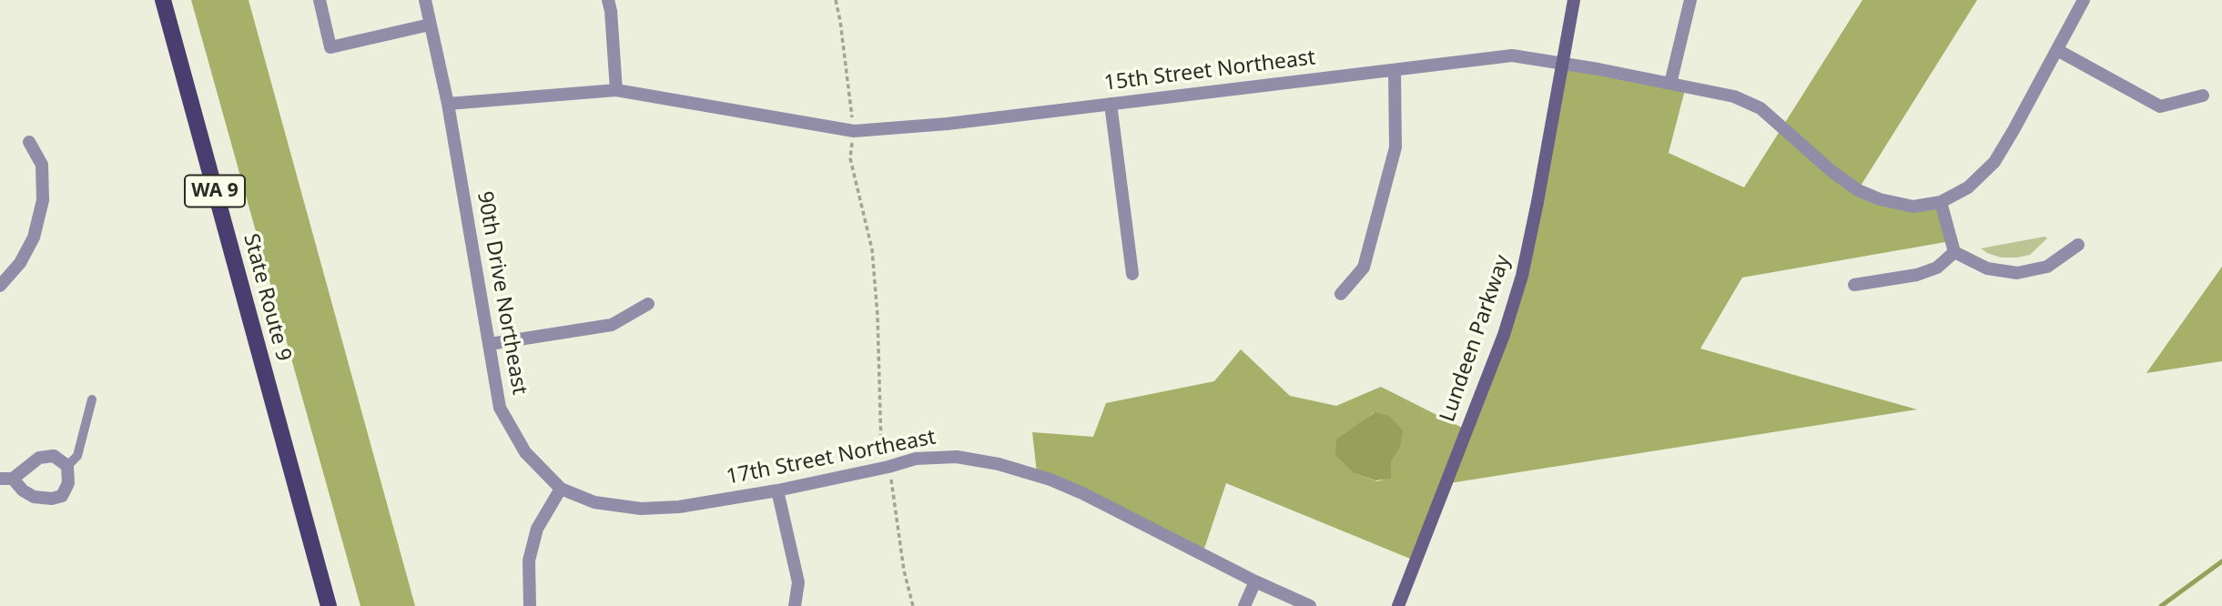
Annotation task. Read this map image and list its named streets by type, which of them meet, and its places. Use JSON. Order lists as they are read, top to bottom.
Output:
{
  "streets": {
    "main road": ["WA 9", "State Route 9", "Lundeen Parkway"],
    "street": ["15th Street Northeast", "90th Drive Northeast", "17th Street Northeast"]
  },
  "crossings": [
    ["15th Street Northeast", "90th Drive Northeast"],
    ["15th Street Northeast", "Lundeen Parkway"],
    ["90th Drive Northeast", "17th Street Northeast"]
  ]
}
